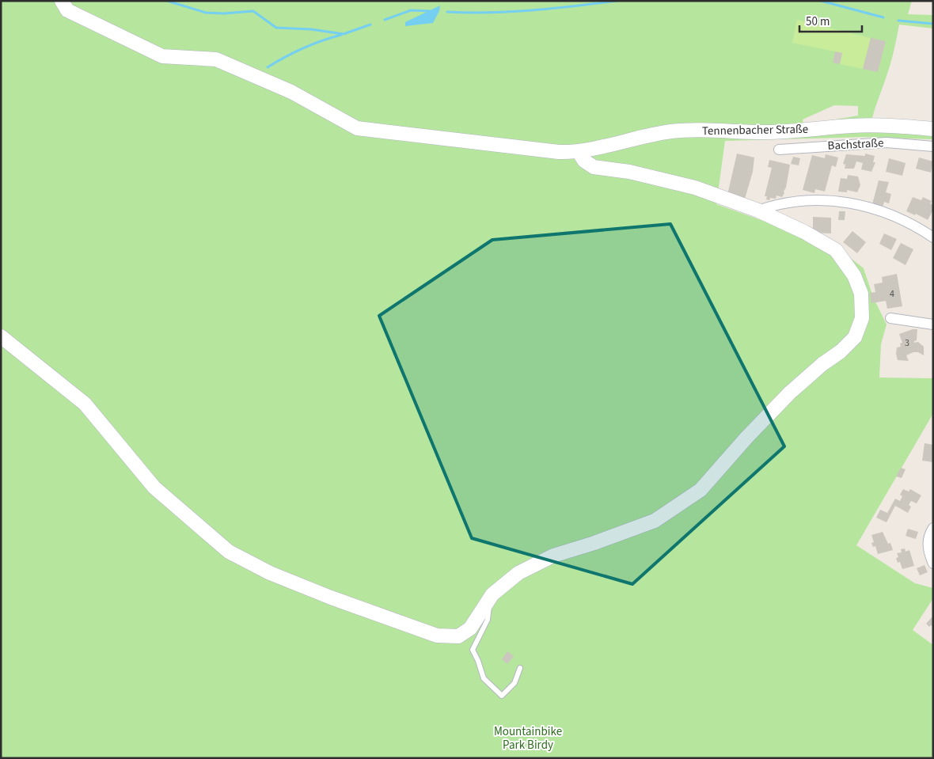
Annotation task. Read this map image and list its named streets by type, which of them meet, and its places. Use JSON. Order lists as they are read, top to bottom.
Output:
{
  "streets": {
    "street": ["Tennenbacher Straße", "Bachstraße"]
  },
  "parks": ["Mountainbike Park Birdy"],
  "house_numbers": ["4", "3"],
  "scale_bar": "50 m"
}
